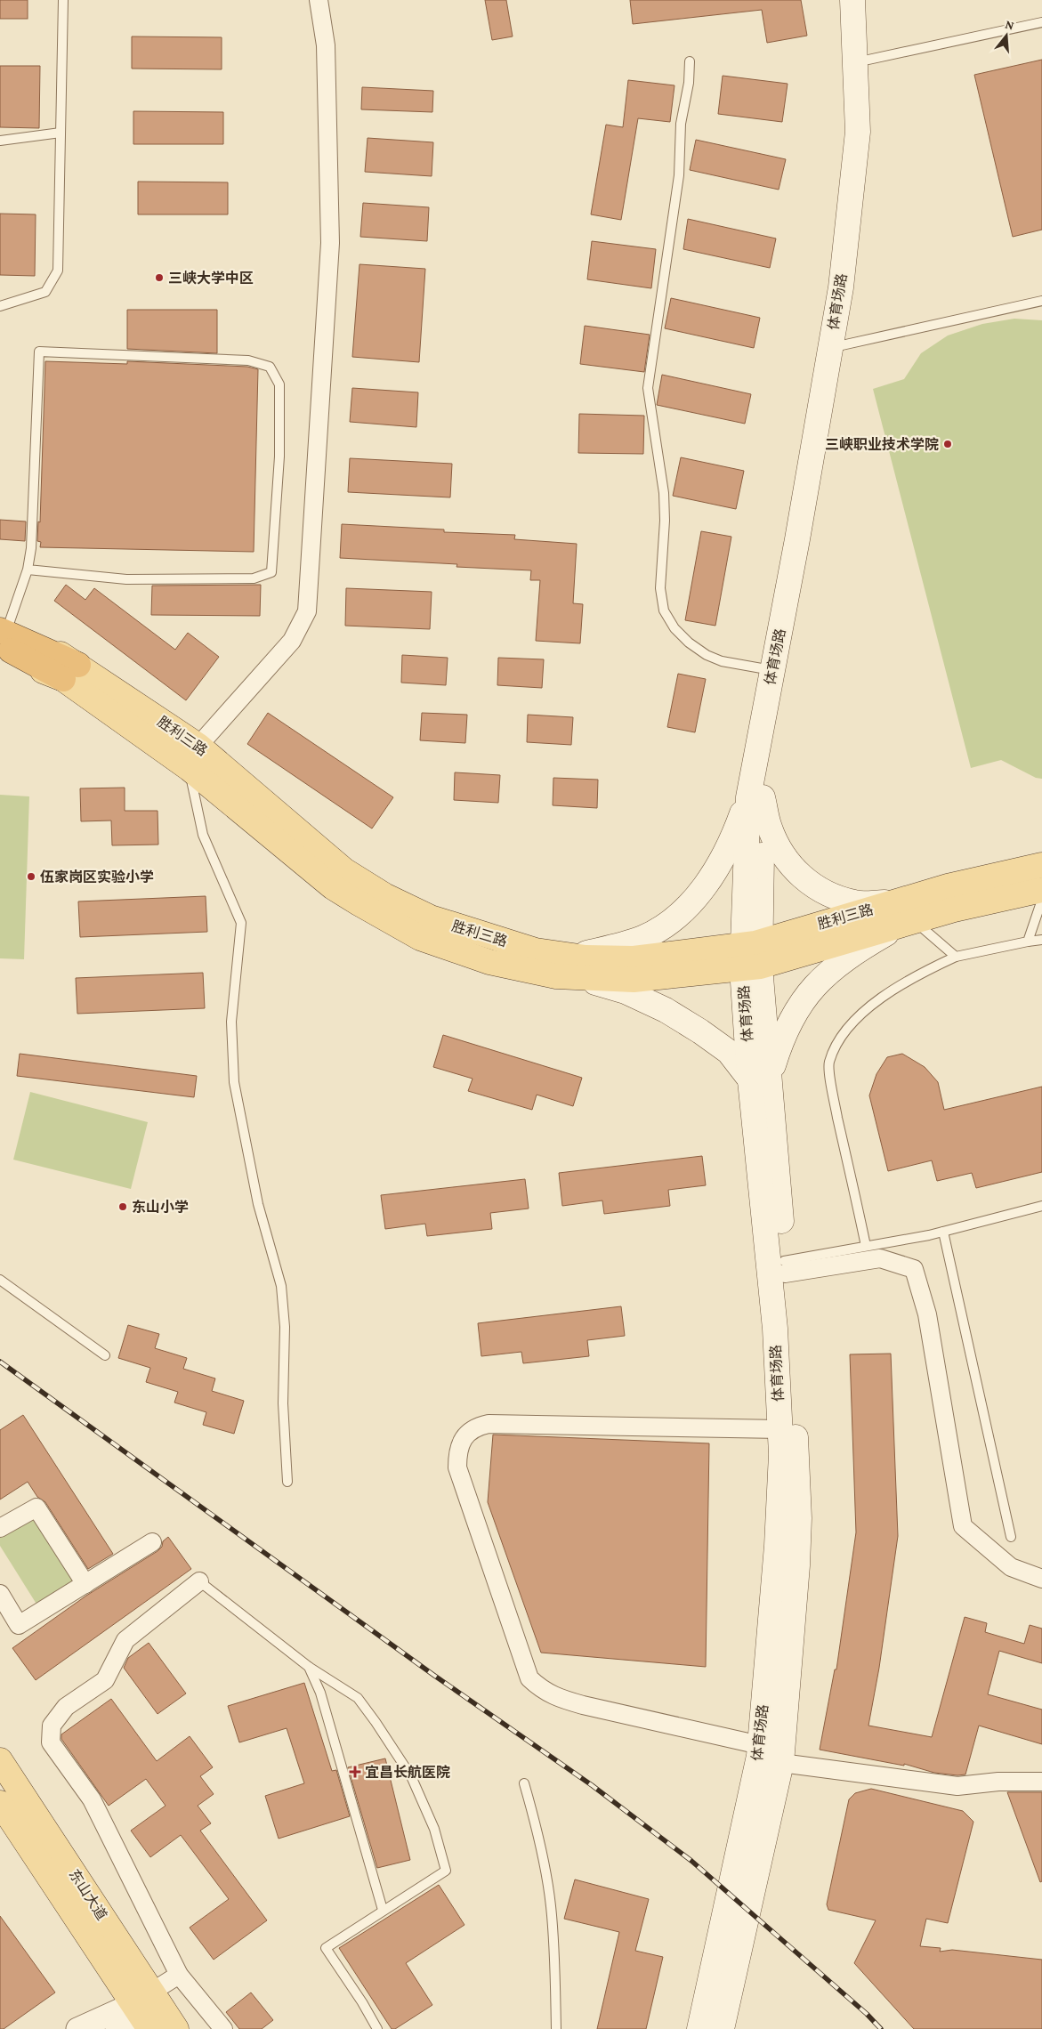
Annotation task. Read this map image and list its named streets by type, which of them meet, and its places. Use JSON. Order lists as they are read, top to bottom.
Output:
{
  "streets": {
    "main road": ["体育场路", "胜利三路", "东山大道"]
  },
  "crossings": [
    ["体育场路", "胜利三路"]
  ],
  "places": {
    "other": [
      "三峡大学中区",
      "三峡职业技术学院",
      "伍家岗区实验小学",
      "东山小学"
    ],
    "health": ["宜昌长航医院"]
  },
  "north": "top"
}
